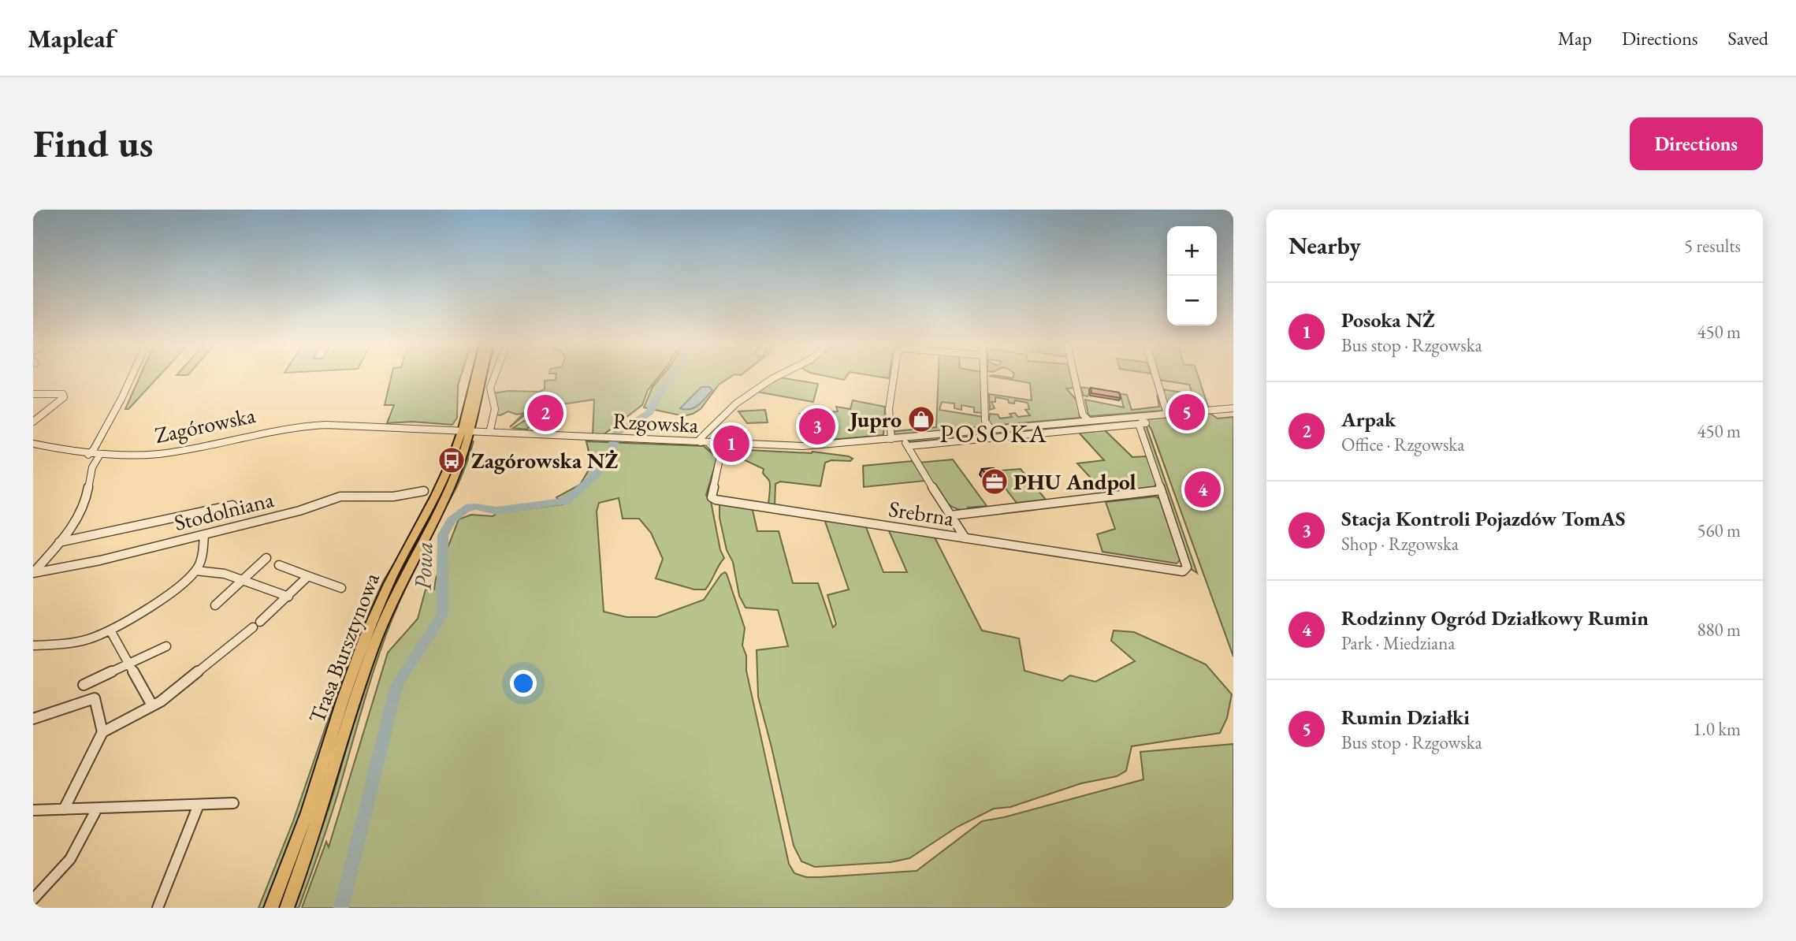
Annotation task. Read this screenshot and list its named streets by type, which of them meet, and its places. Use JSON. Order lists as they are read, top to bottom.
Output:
{
  "streets": {
    "main road": ["Trasa Bursztynowa"],
    "street": [
      "Rzgowska",
      "Zagórowska",
      "Stodolniana",
      "Srebrna"
    ]
  },
  "crossings": [
    ["Rzgowska", "Zagórowska"],
    ["Rzgowska", "Srebrna"],
    ["Zagórowska", "Trasa Bursztynowa"]
  ],
  "districts": ["POSOKA"],
  "water": ["Powa"],
  "places": {
    "shop": ["Jupro"],
    "bus stop": ["Zagórowska NŻ"],
    "office": ["PHU Andpol"]
  },
  "page": {
    "header": "Mapleaf",
    "nav": ["Map", "Directions", "Saved"],
    "buttons": "Directions",
    "title": "Find us",
    "heading": ["Nearby", "5 results"],
    "map_buttons": ["+", "−"],
    "list": [
      {
        "mark": "1",
        "name": "Posoka NŻ",
        "note": "Bus stop · Rzgowska",
        "value": "450 m"
      },
      {
        "mark": "2",
        "name": "Arpak",
        "note": "Office · Rzgowska",
        "value": "450 m"
      },
      {
        "mark": "3",
        "name": "Stacja Kontroli Pojazdów TomAS",
        "note": "Shop · Rzgowska",
        "value": "560 m"
      },
      {
        "mark": "4",
        "name": "Rodzinny Ogród Działkowy Rumin",
        "note": "Park · Miedziana",
        "value": "880 m"
      },
      {
        "mark": "5",
        "name": "Rumin Działki",
        "note": "Bus stop · Rzgowska",
        "value": "1.0 km"
      }
    ],
    "pins": [
      "5",
      "2",
      "3",
      "1",
      "4"
    ]
  }
}
